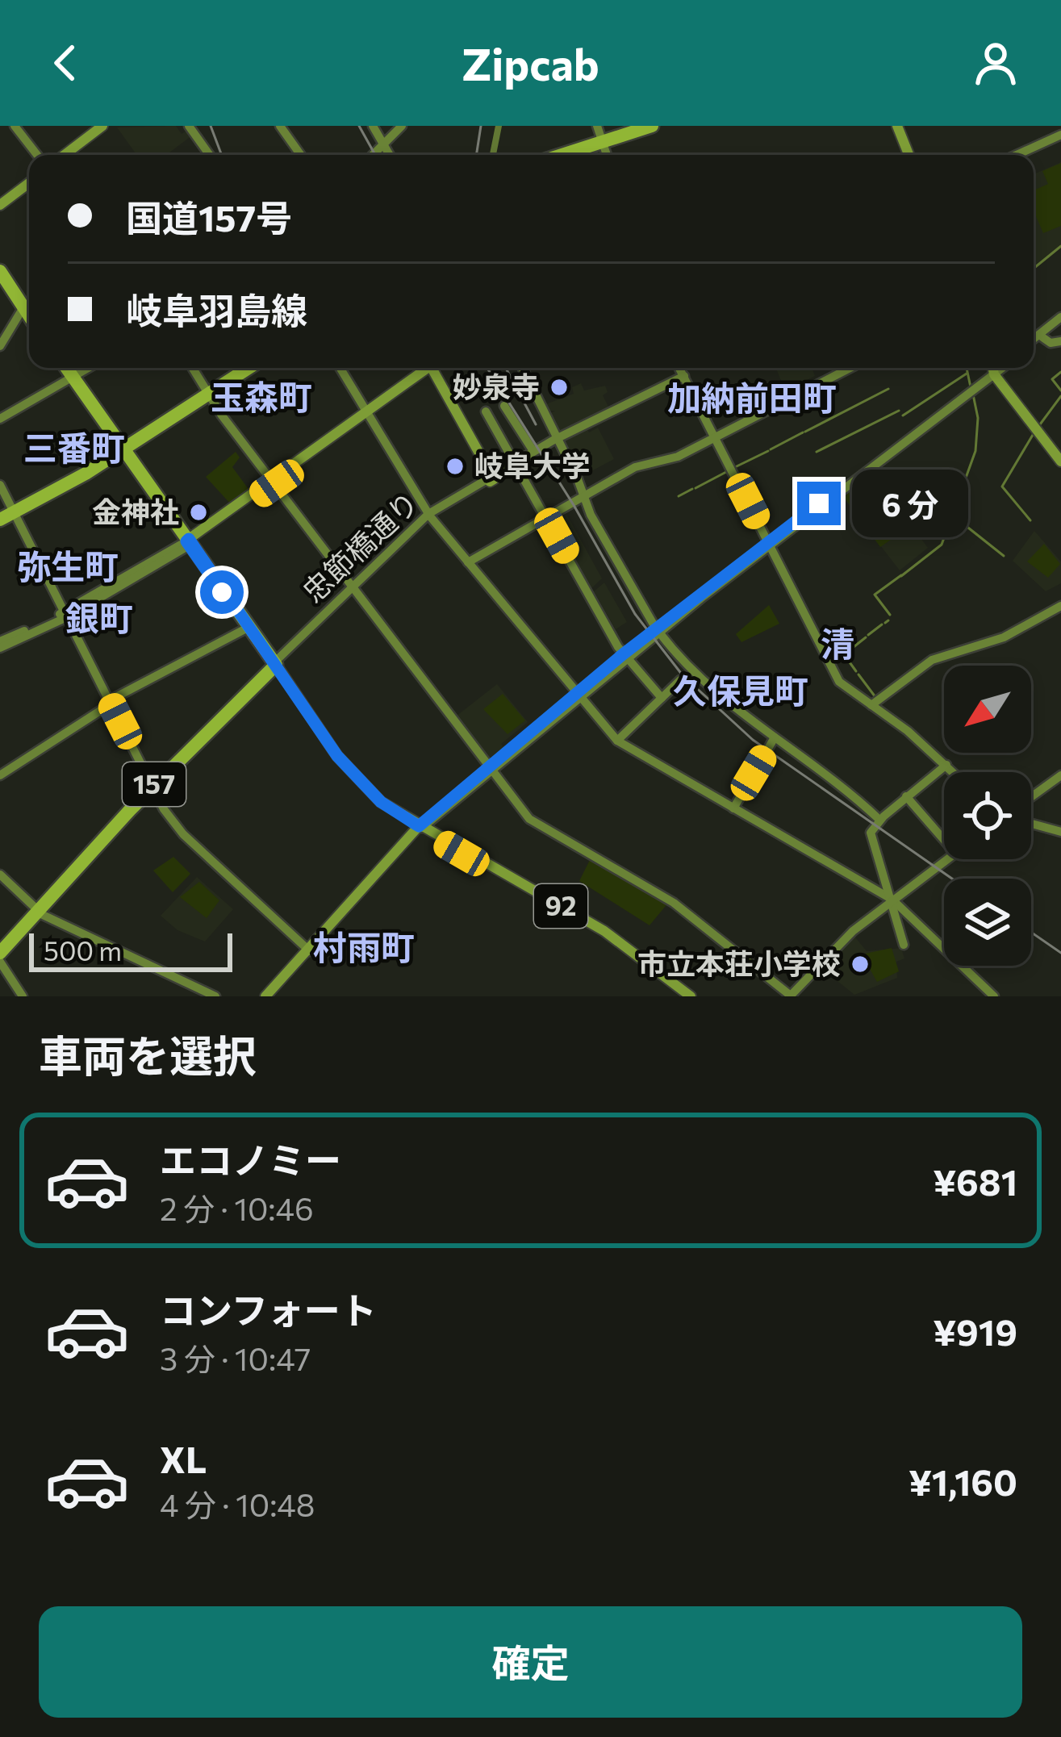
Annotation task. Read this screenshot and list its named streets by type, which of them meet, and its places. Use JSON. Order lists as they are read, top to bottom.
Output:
{
  "streets": {
    "highway": ["157"],
    "main road": ["92"],
    "street": ["忠節橋通り"]
  },
  "crossings": [
    ["忠節橋通り", "157"]
  ],
  "districts": [
    "玉森町",
    "加納前田町",
    "三番町",
    "弥生町",
    "銀町",
    "清",
    "久保見町",
    "村雨町"
  ],
  "places": [
    "妙泉寺",
    "岐阜大学",
    "金神社",
    "市立本荘小学校"
  ],
  "scale_bar": "500 m",
  "north": "bottom left",
  "page": {
    "header": "Zipcab",
    "banner": ["国道157号", "岐阜羽島線"],
    "bubble": "6 分",
    "scale": "500 m",
    "heading": "車両を選択",
    "list": [
      {
        "name": "エコノミー",
        "note": "2 分 · 10:46",
        "value": "¥681"
      },
      {
        "name": "コンフォート",
        "note": "3 分 · 10:47",
        "value": "¥919"
      },
      {
        "name": "XL",
        "note": "4 分 · 10:48",
        "value": "¥1,160"
      }
    ],
    "buttons": "確定"
  }
}
